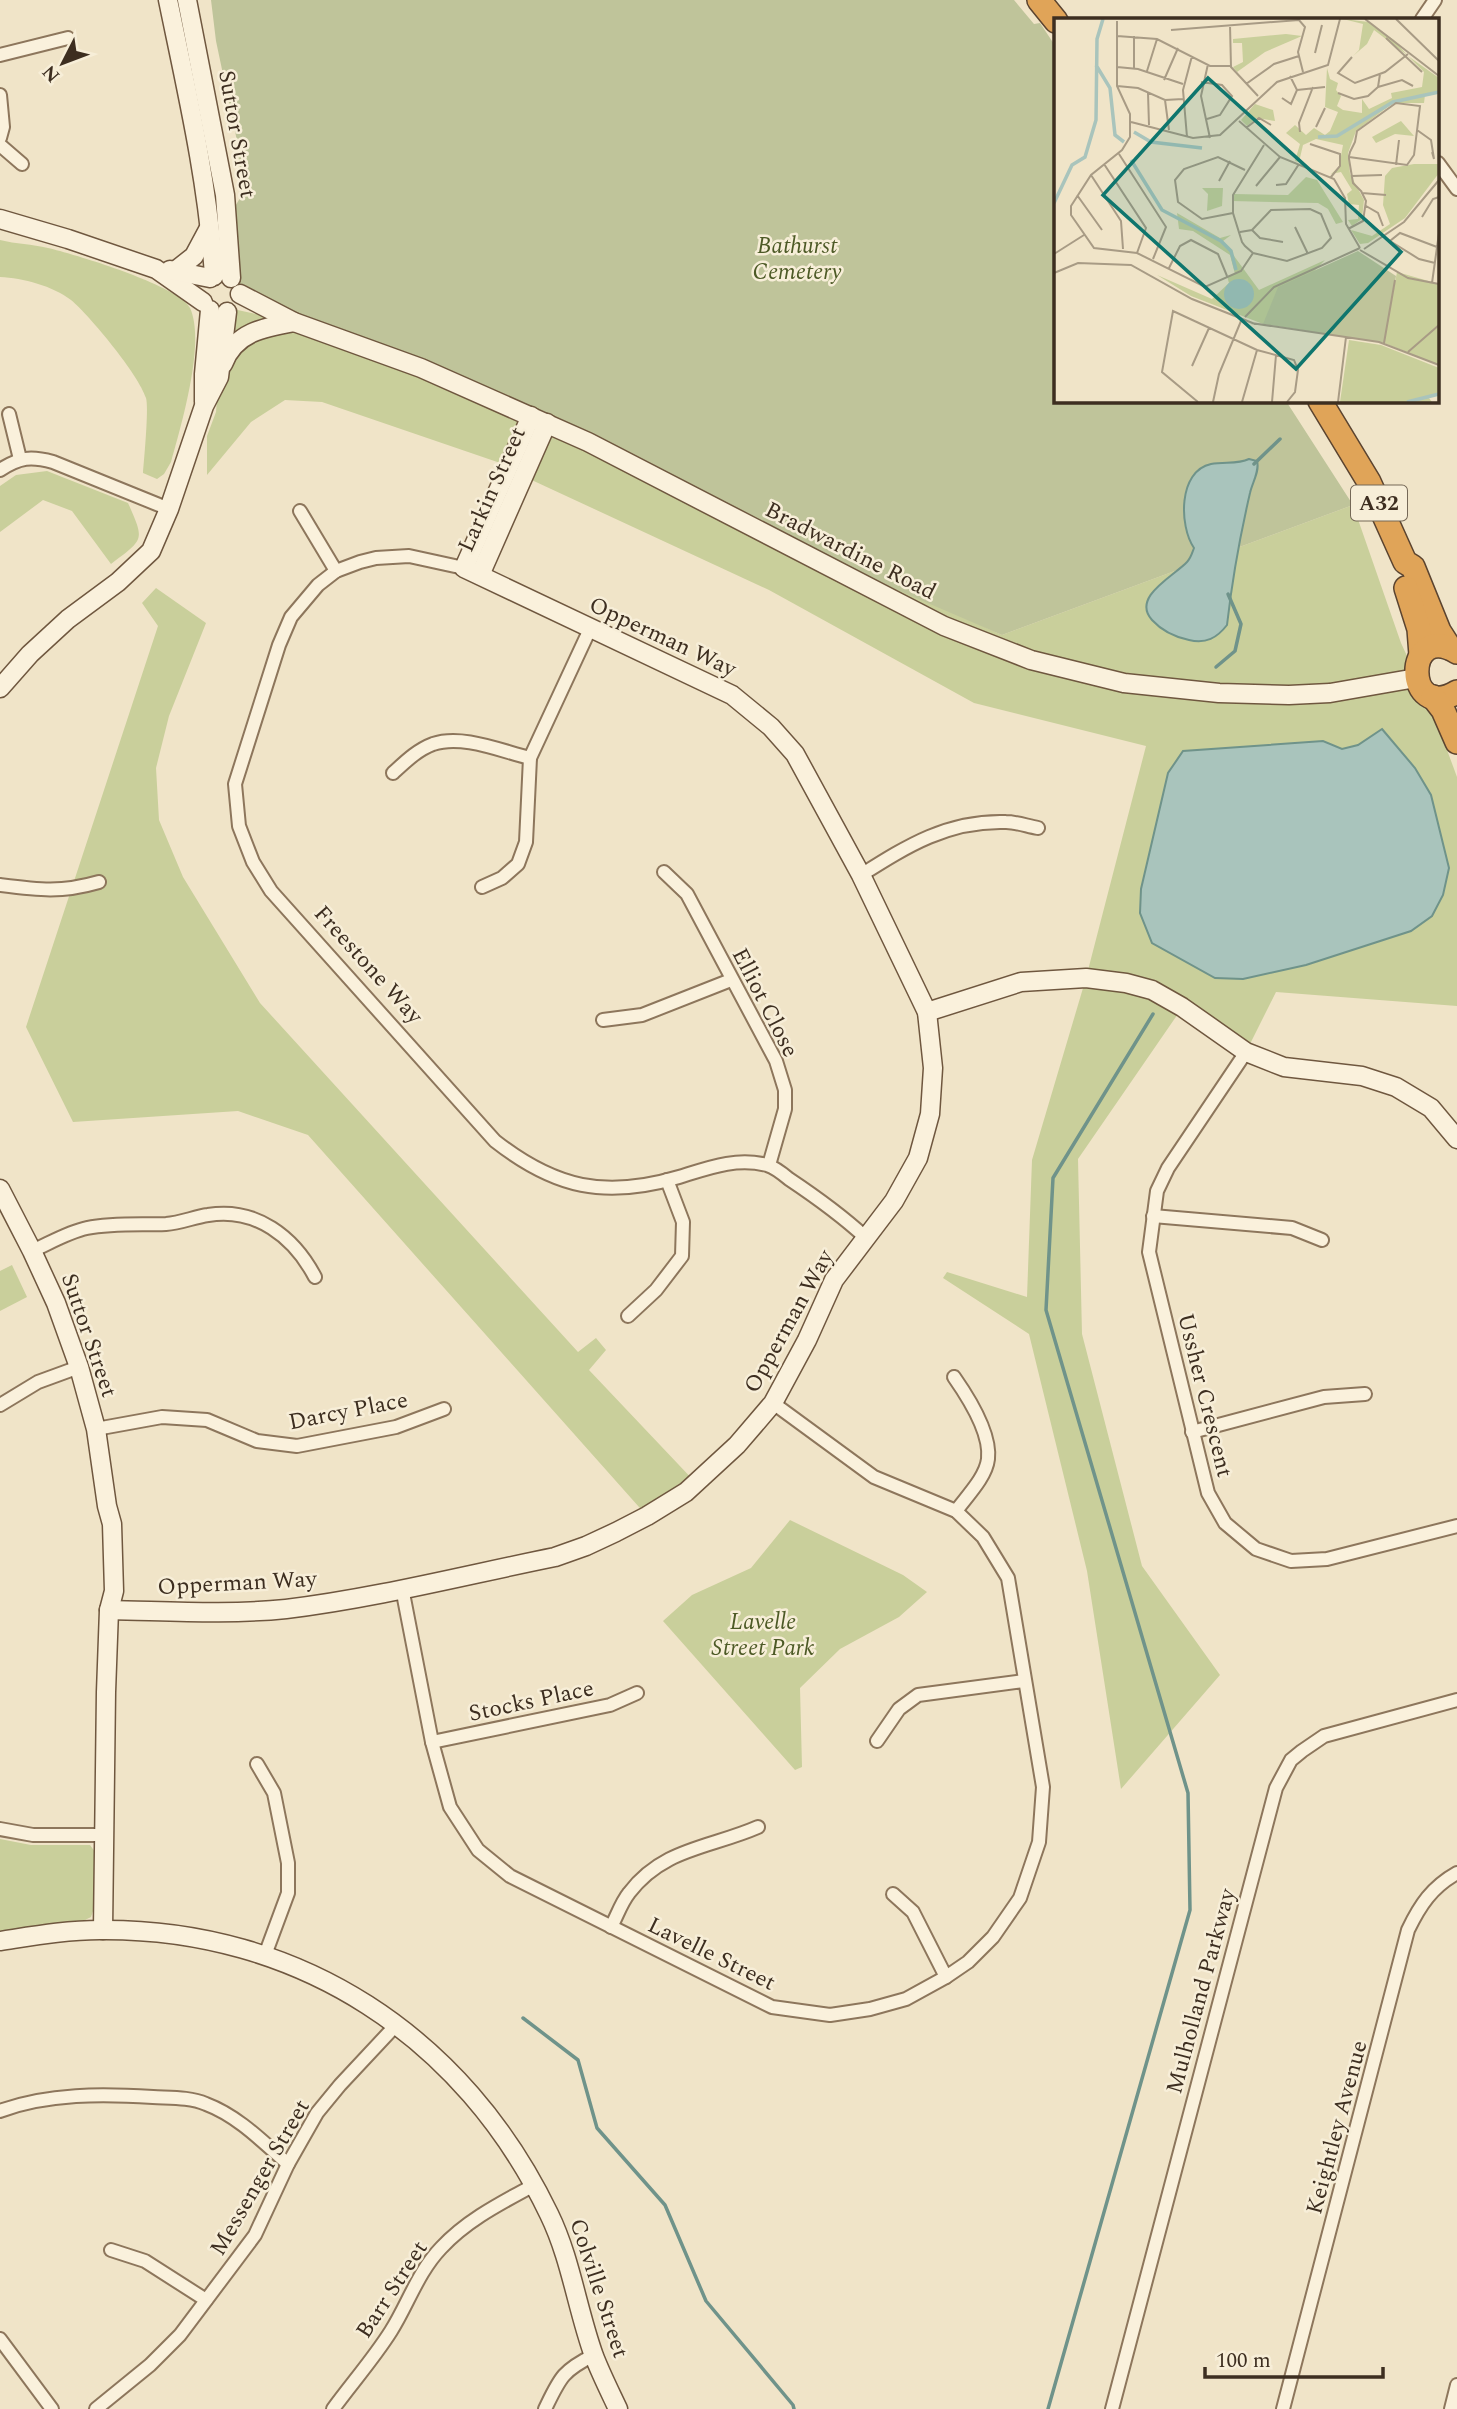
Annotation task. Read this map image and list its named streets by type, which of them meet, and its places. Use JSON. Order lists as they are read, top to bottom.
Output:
{
  "streets": {
    "highway": ["A32"],
    "street": [
      "Suttor Street",
      "Larkin Street",
      "Bradwardine Road",
      "Opperman Way",
      "Freestone Way",
      "Elliot Close",
      "Ussher Crescent",
      "Darcy Place",
      "Stocks Place",
      "Lavelle Street",
      "Mulholland Parkway",
      "Keightley Avenue",
      "Messenger Street",
      "Colville Street",
      "Barr Street"
    ]
  },
  "crossings": [
    ["Suttor Street", "Bradwardine Road"],
    ["Suttor Street", "Opperman Way"],
    ["Suttor Street", "Darcy Place"],
    ["Suttor Street", "Colville Street"],
    ["Larkin Street", "Bradwardine Road"],
    ["Larkin Street", "Opperman Way"],
    ["Larkin Street", "Freestone Way"],
    ["A32", "Bradwardine Road"],
    ["Opperman Way", "Freestone Way"],
    ["Opperman Way", "Lavelle Street"],
    ["Freestone Way", "Elliot Close"],
    ["Stocks Place", "Lavelle Street"],
    ["Messenger Street", "Colville Street"],
    ["Colville Street", "Barr Street"]
  ],
  "parks": ["Bathurst Cemetery", "Lavelle Street Park"],
  "scale_bar": "100 m",
  "north": "bottom left"
}
